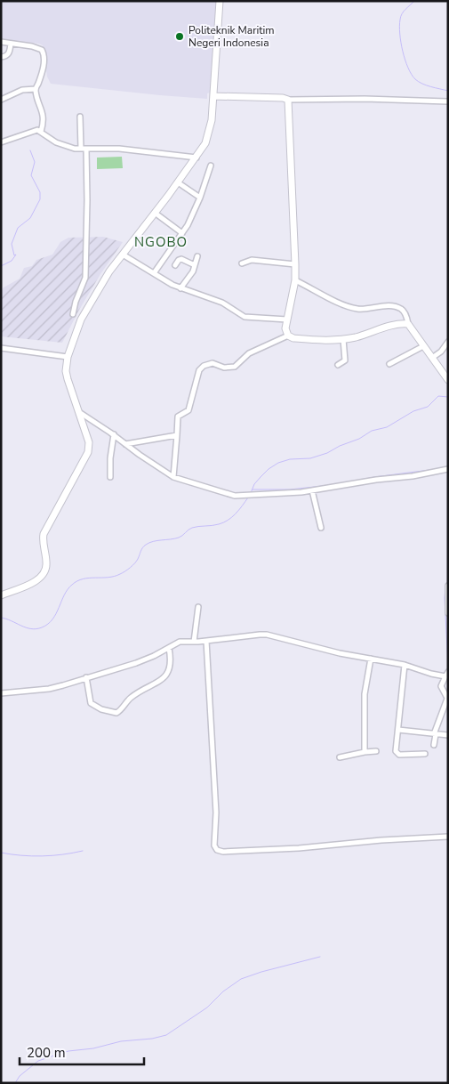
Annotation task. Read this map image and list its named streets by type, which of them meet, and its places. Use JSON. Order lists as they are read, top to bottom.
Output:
{
  "districts": ["NGOBO"],
  "places": ["Politeknik Maritim Negeri Indonesia"],
  "scale_bar": "200 m"
}
